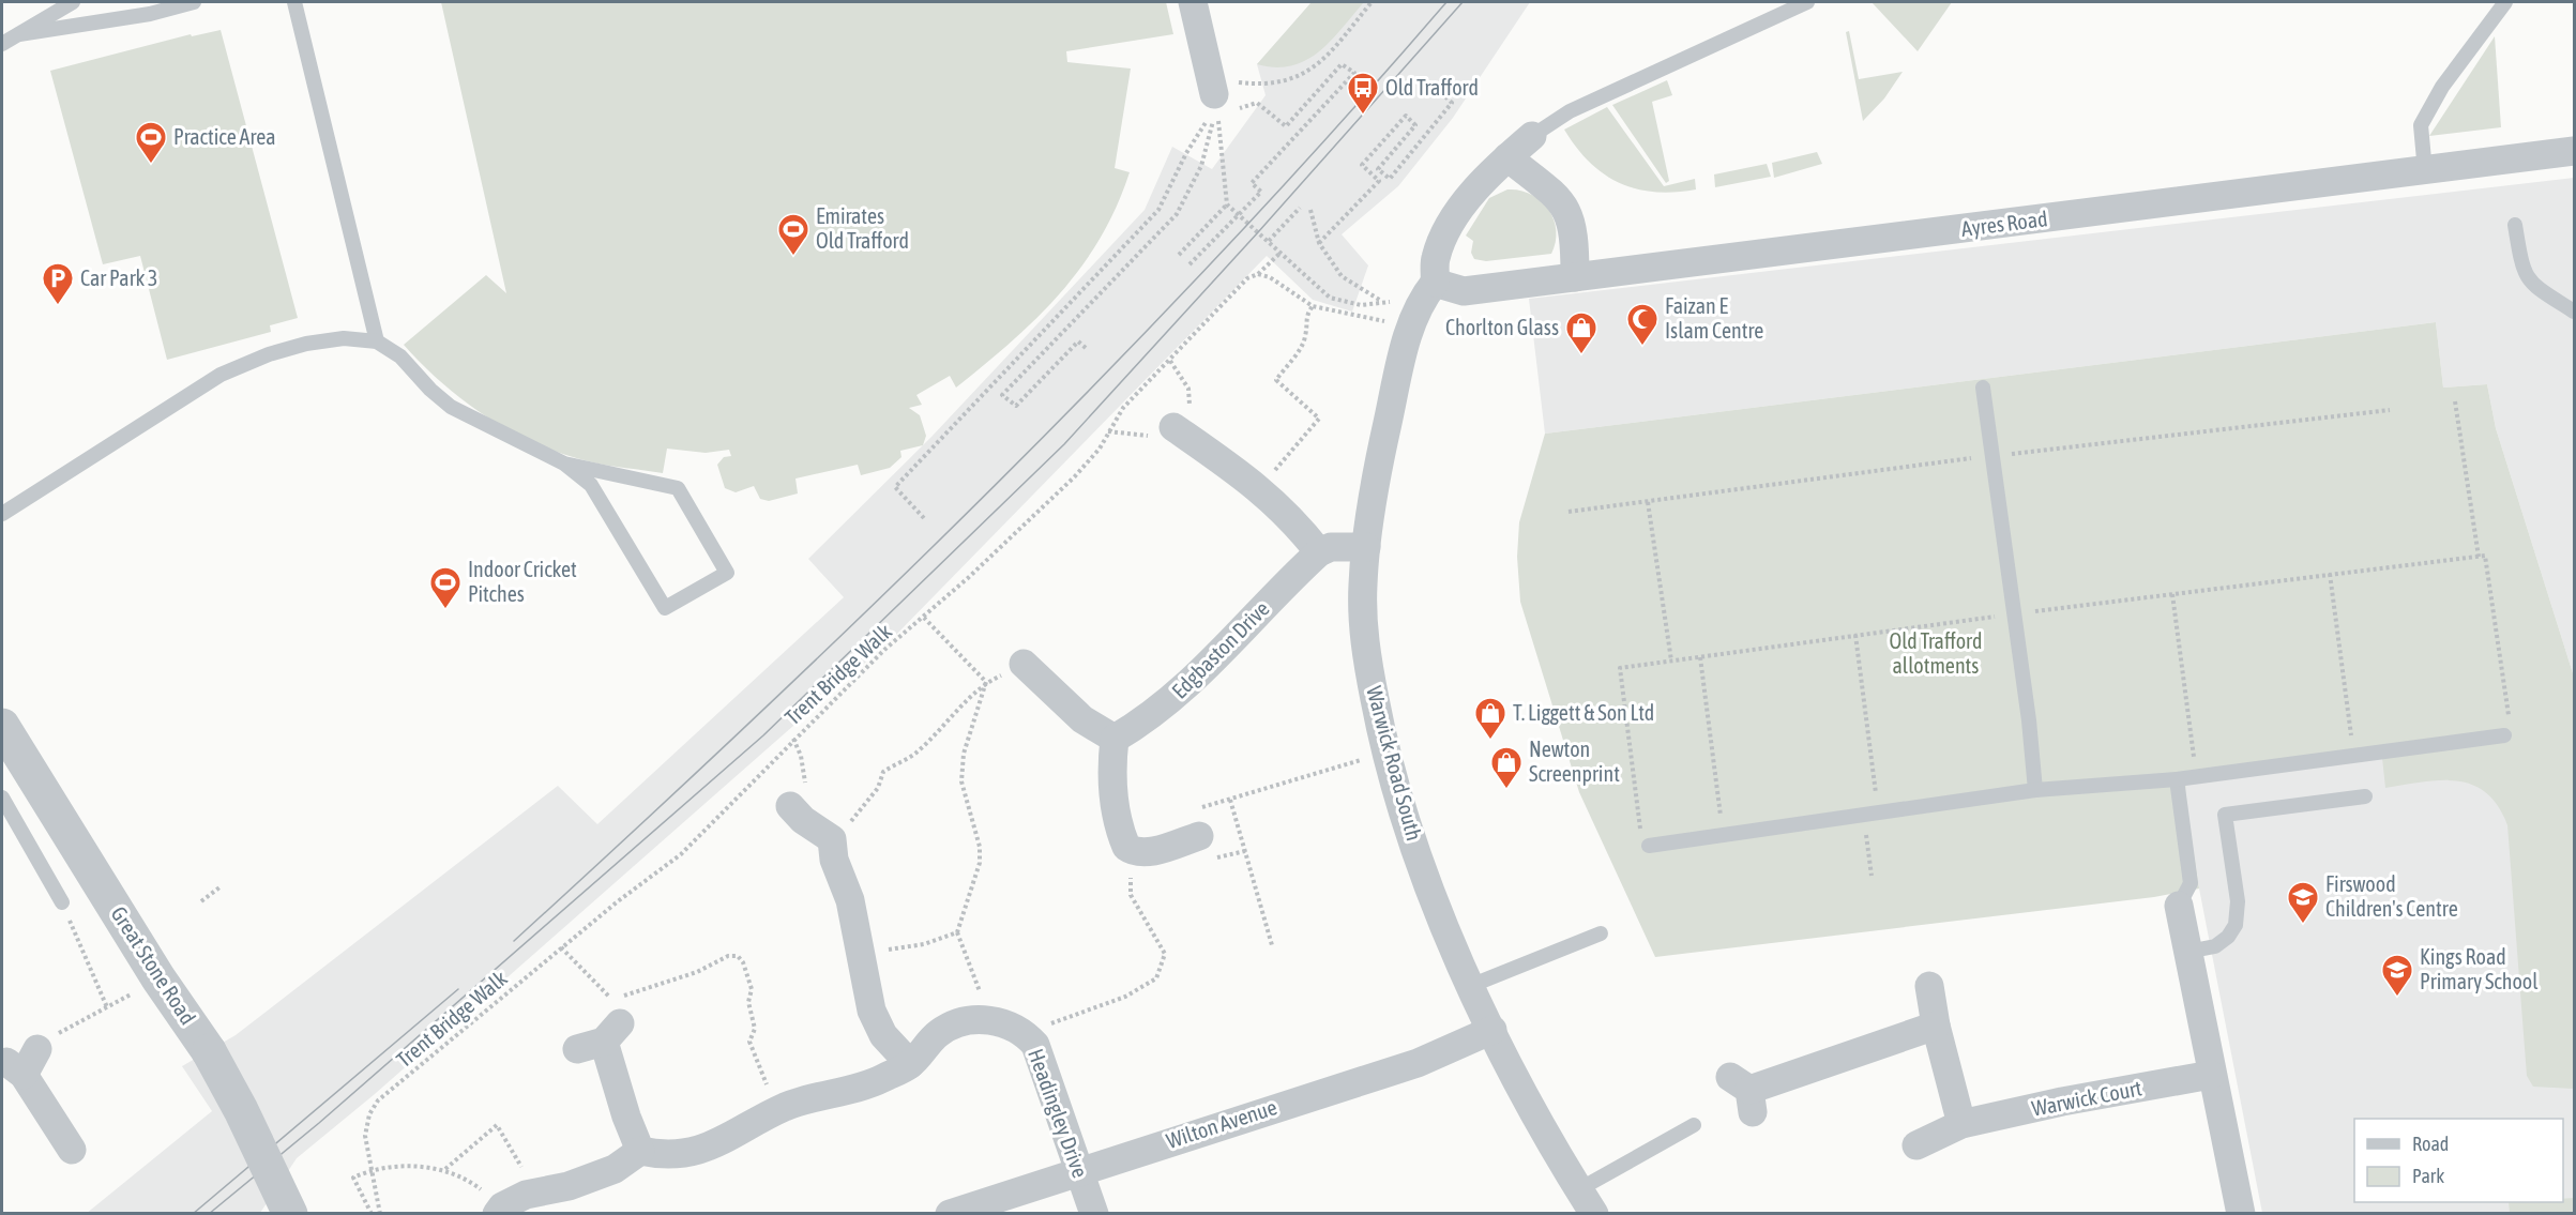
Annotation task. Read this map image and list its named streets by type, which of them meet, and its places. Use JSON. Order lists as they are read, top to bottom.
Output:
{
  "streets": {
    "street": [
      "Ayres Road",
      "Edgbaston Drive",
      "Warwick Road South",
      "Great Stone Road",
      "Warwick Court",
      "Headingley Drive",
      "Wilton Avenue"
    ],
    "path": ["Trent Bridge Walk"]
  },
  "crossings": [
    ["Ayres Road", "Warwick Road South"],
    ["Warwick Road South", "Wilton Avenue"],
    ["Headingley Drive", "Wilton Avenue"]
  ],
  "parks": ["Old Trafford allotments"],
  "places": {
    "bus stop": ["Old Trafford"],
    "sports": ["Practice Area", "Emirates Old Trafford", "Indoor Cricket Pitches"],
    "parking": ["Car Park 3"],
    "mosque": ["Faizan E Islam Centre"],
    "shop": ["Chorlton Glass", "T. Liggett & Son Ltd", "Newton Screenprint"],
    "school or university": ["Firswood Children's Centre", "Kings Road Primary School"]
  },
  "legend": ["Road", "Park"]
}
